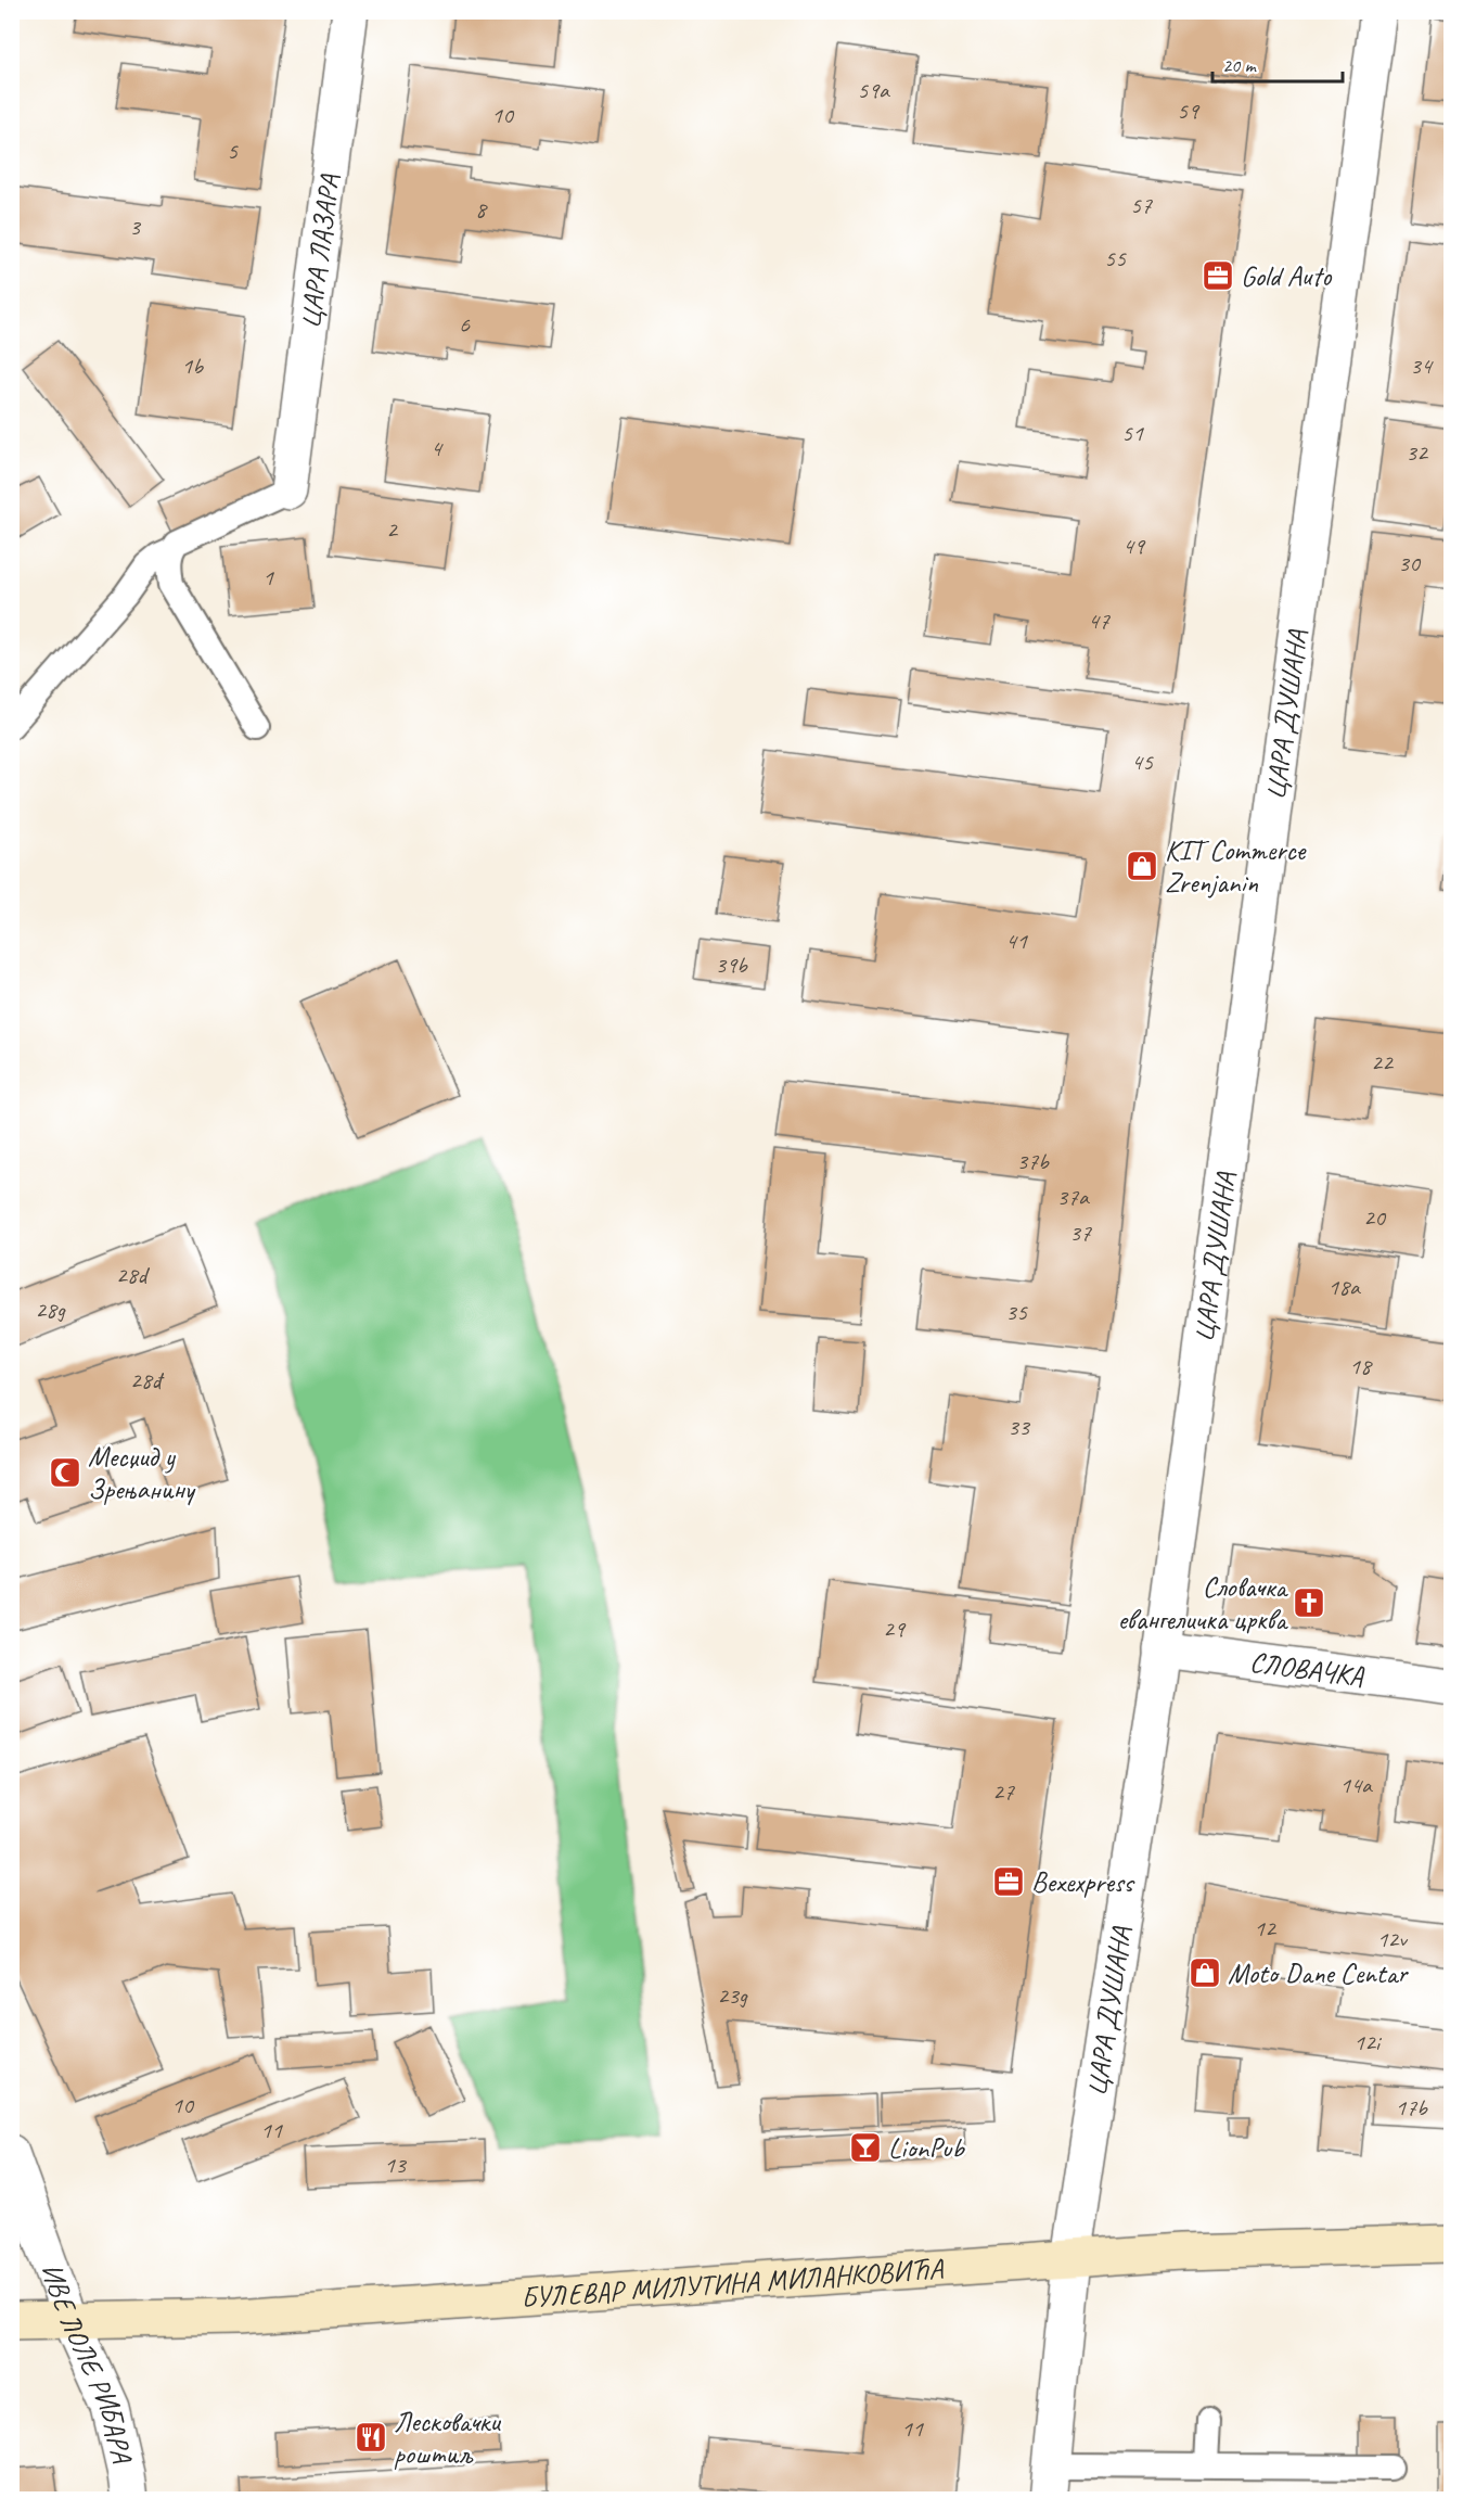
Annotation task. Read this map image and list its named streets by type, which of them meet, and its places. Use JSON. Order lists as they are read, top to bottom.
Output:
{
  "streets": {
    "main road": ["БУЛЕВАР МИЛУТИНА МИЛАНКОВИЋА"],
    "street": [
      "ЦАРА ЛАЗАРА",
      "ЦАРА ДУШАНА",
      "СЛОВАЧКА",
      "ИВЕ ЛОЛЕ РИБАРА"
    ]
  },
  "crossings": [
    ["ЦАРА ДУШАНА", "СЛОВАЧКА"],
    ["ЦАРА ДУШАНА", "БУЛЕВАР МИЛУТИНА МИЛАНКОВИЋА"],
    ["БУЛЕВАР МИЛУТИНА МИЛАНКОВИЋА", "ИВЕ ЛОЛЕ РИБАРА"]
  ],
  "places": {
    "office": ["Gold Auto", "Bexexpress"],
    "shop": ["KIT Commerce Zrenjanin", "Moto Dane Centar"],
    "mosque": ["Месџид у Зрењанину"],
    "church": ["Словачка евангеличка црква"],
    "bar": ["LionPub"],
    "restaurant": ["Лесковачки роштиљ"]
  },
  "house_numbers": [
    "59a",
    "59",
    "10",
    "5",
    "57",
    "8",
    "3",
    "55",
    "6",
    "1b",
    "34",
    "51",
    "4",
    "32",
    "2",
    "49",
    "30",
    "1",
    "47",
    "45",
    "41",
    "39b",
    "22",
    "37b",
    "37a",
    "20",
    "37",
    "28d",
    "18a",
    "28g",
    "35",
    "18",
    "28đ",
    "33",
    "29",
    "14a",
    "27",
    "12",
    "12v",
    "23g",
    "12i",
    "10",
    "17b",
    "11",
    "13",
    "11"
  ],
  "scale_bar": "20 m"
}
